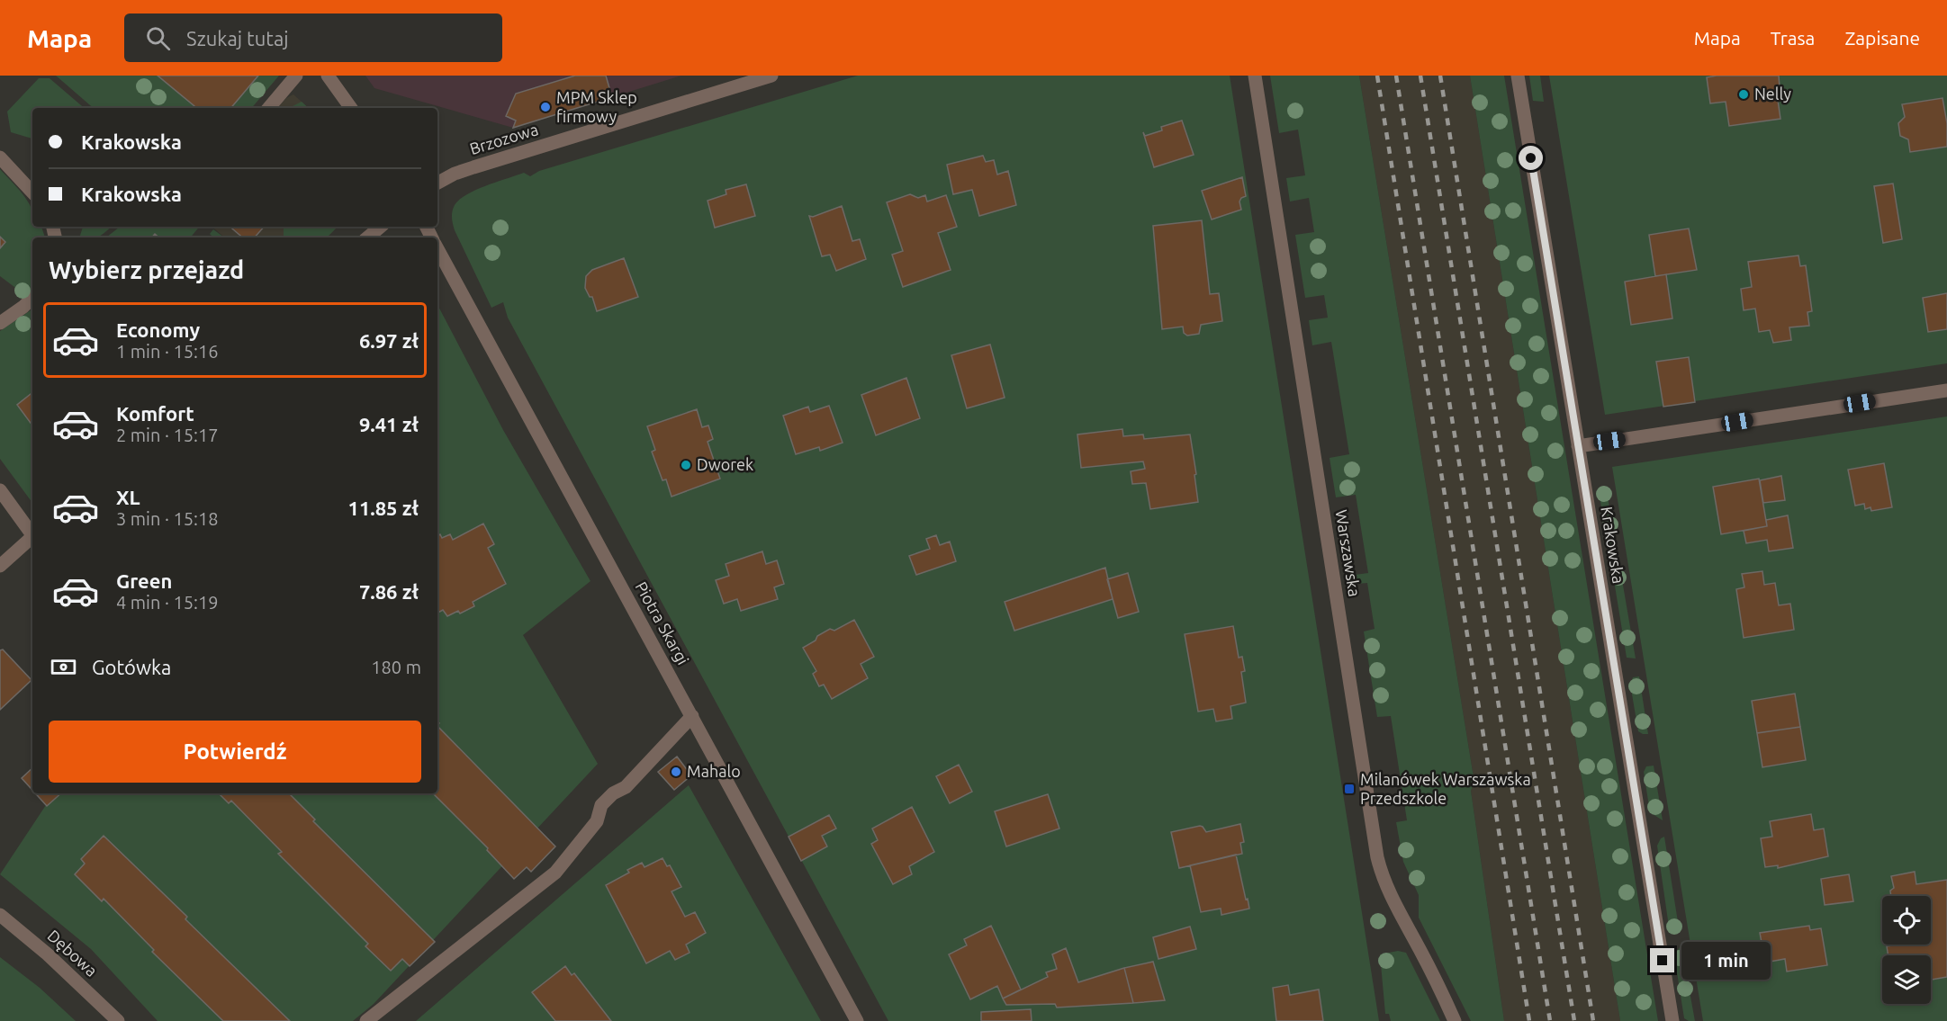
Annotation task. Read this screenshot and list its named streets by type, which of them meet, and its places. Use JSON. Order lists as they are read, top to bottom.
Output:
{
  "streets": {
    "street": [
      "Brzozowa",
      "Krakowska",
      "Warszawska",
      "Piotra Skargi",
      "Dębowa"
    ]
  },
  "places": {
    "other": [
      "Nelly",
      "MPM Sklep firmowy",
      "Dworek",
      "Mahalo"
    ],
    "transit": ["Milanówek Warszawska Przedszkole"]
  },
  "page": {
    "header": "Mapa",
    "search": "Szukaj tutaj",
    "nav": ["Mapa", "Trasa", "Zapisane"],
    "banner": ["Krakowska", "Krakowska"],
    "heading": "Wybierz przejazd",
    "list": [
      {
        "name": "Economy",
        "note": "1 min · 15:16",
        "value": "6.97 zł"
      },
      {
        "name": "Komfort",
        "note": "2 min · 15:17",
        "value": "9.41 zł"
      },
      {
        "name": "XL",
        "note": "3 min · 15:18",
        "value": "11.85 zł"
      },
      {
        "name": "Green",
        "note": "4 min · 15:19",
        "value": "7.86 zł"
      }
    ],
    "pay": ["Gotówka", "180 m"],
    "buttons": "Potwierdź",
    "bubble": "1 min"
  }
}
